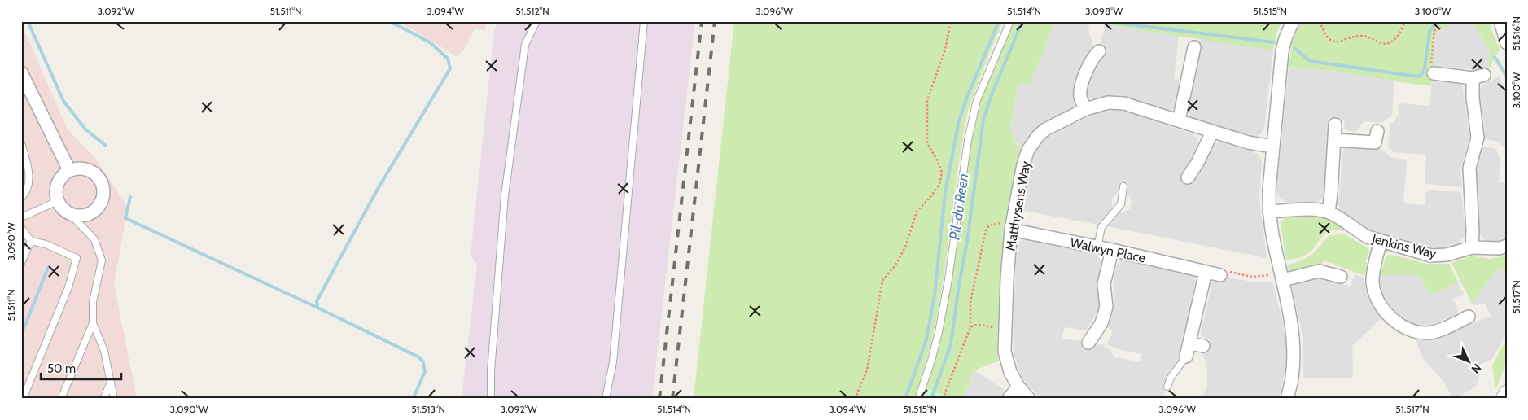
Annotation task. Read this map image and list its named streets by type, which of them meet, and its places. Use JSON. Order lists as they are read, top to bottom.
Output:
{
  "streets": {
    "street": ["Matthysens Way", "Jenkins Way", "Walwyn Place"]
  },
  "crossings": [
    ["Matthysens Way", "Walwyn Place"]
  ],
  "water": ["Pil-du Reen"],
  "scale_bar": "50 m",
  "north": "bottom right",
  "coordinates": [
    "3.092°W",
    "51.511°N",
    "3.094°W",
    "51.512°N",
    "3.096°W",
    "51.514°N",
    "3.098°W",
    "51.515°N",
    "3.100°W",
    "51.516°N",
    "3.090°W",
    "51.517°N",
    "51.513°N"
  ]
}
